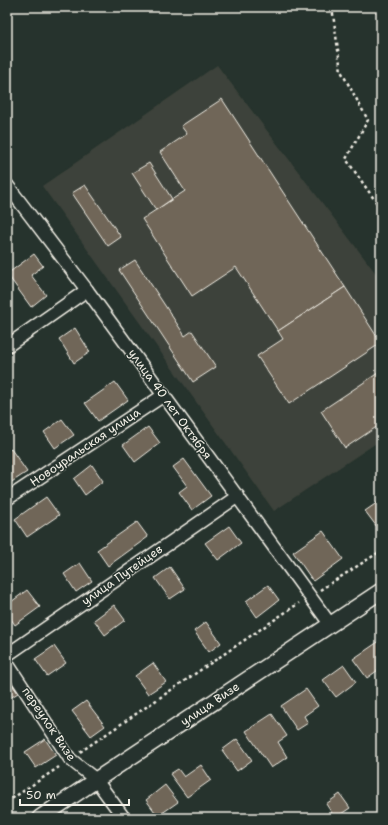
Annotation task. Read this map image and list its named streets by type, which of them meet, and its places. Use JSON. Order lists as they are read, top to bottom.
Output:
{
  "streets": {
    "street": [
      "улица 40 лет Октября",
      "Новоуральская улица",
      "улица Путейцев",
      "улица Визе",
      "переулок Визе"
    ]
  },
  "crossings": [
    ["улица 40 лет Октября", "Новоуральская улица"],
    ["улица 40 лет Октября", "улица Путейцев"],
    ["улица 40 лет Октября", "улица Визе"],
    ["улица Визе", "переулок Визе"]
  ],
  "scale_bar": "50 m"
}
